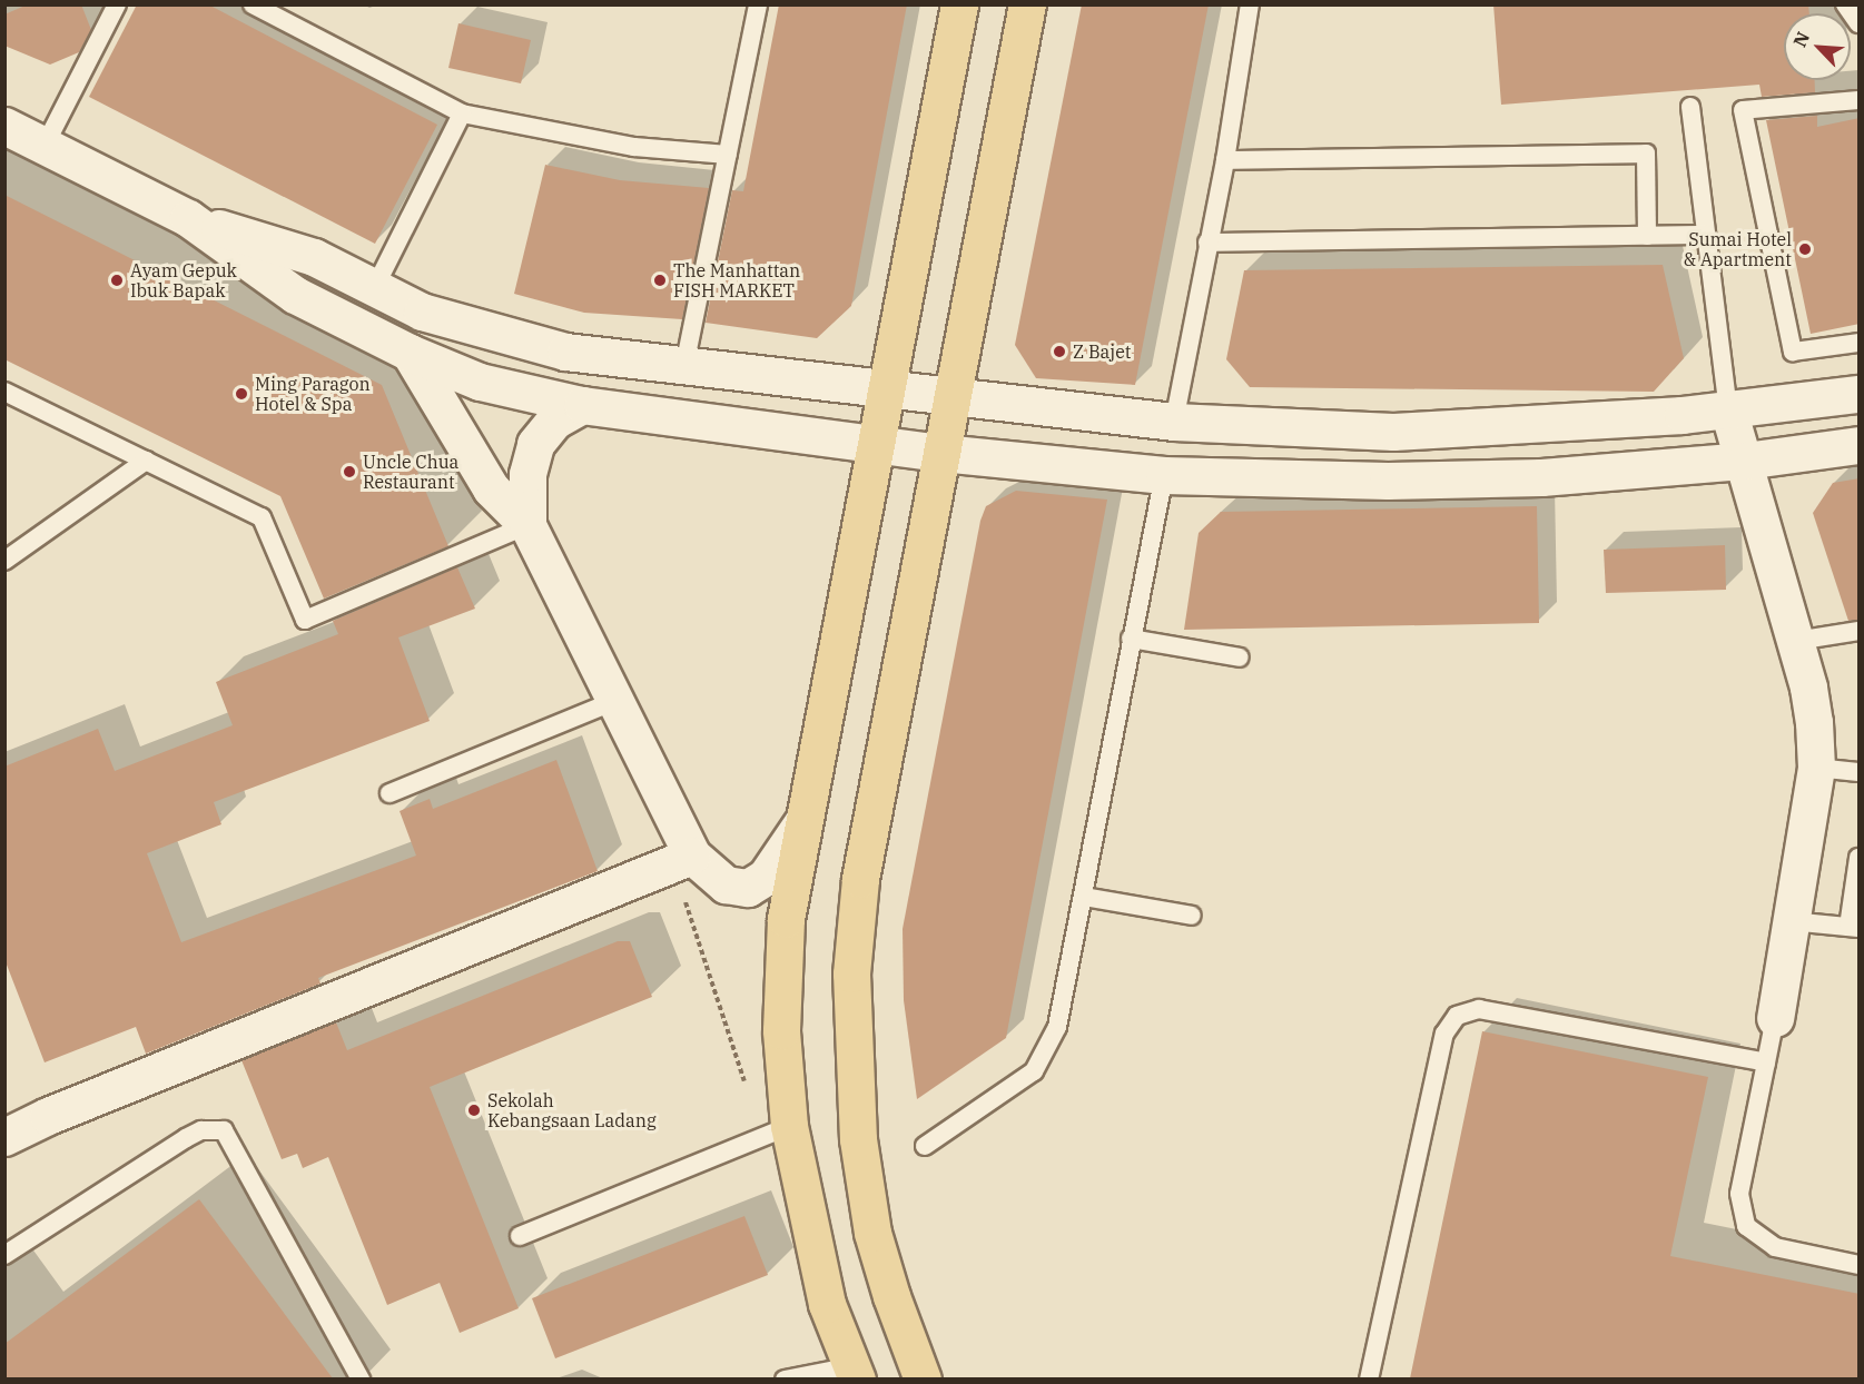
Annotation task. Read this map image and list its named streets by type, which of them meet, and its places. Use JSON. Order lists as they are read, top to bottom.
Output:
{
  "places": [
    "Sumai Hotel & Apartment",
    "Ayam Gepuk Ibuk Bapak",
    "The Manhattan FISH MARKET",
    "Z Bajet",
    "Ming Paragon Hotel & Spa",
    "Uncle Chua Restaurant",
    "Sekolah Kebangsaan Ladang"
  ],
  "north": "top left"
}
